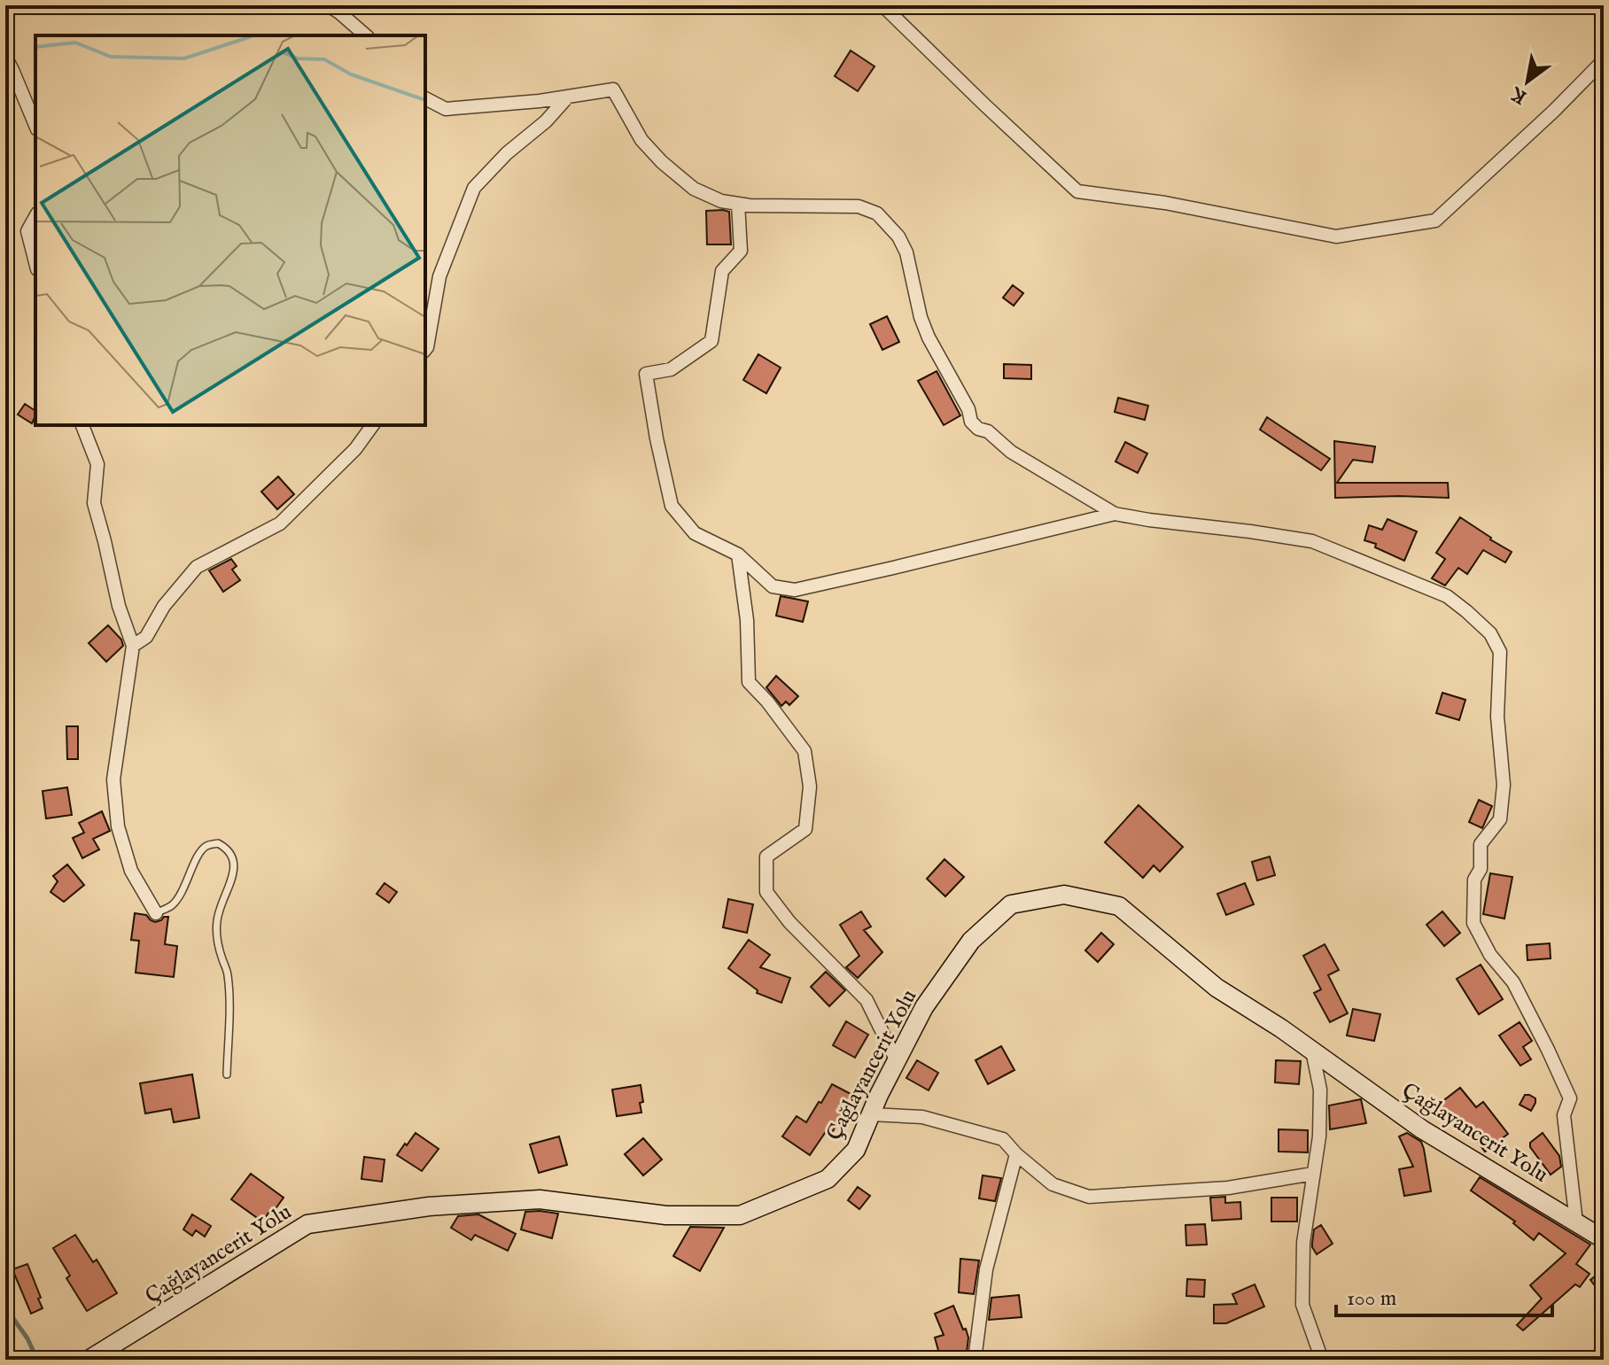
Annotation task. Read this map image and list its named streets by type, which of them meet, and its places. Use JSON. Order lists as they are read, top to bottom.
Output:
{
  "streets": {
    "main road": ["Çağlayancerit Yolu"]
  },
  "scale_bar": "100 m",
  "north": "bottom left"
}
